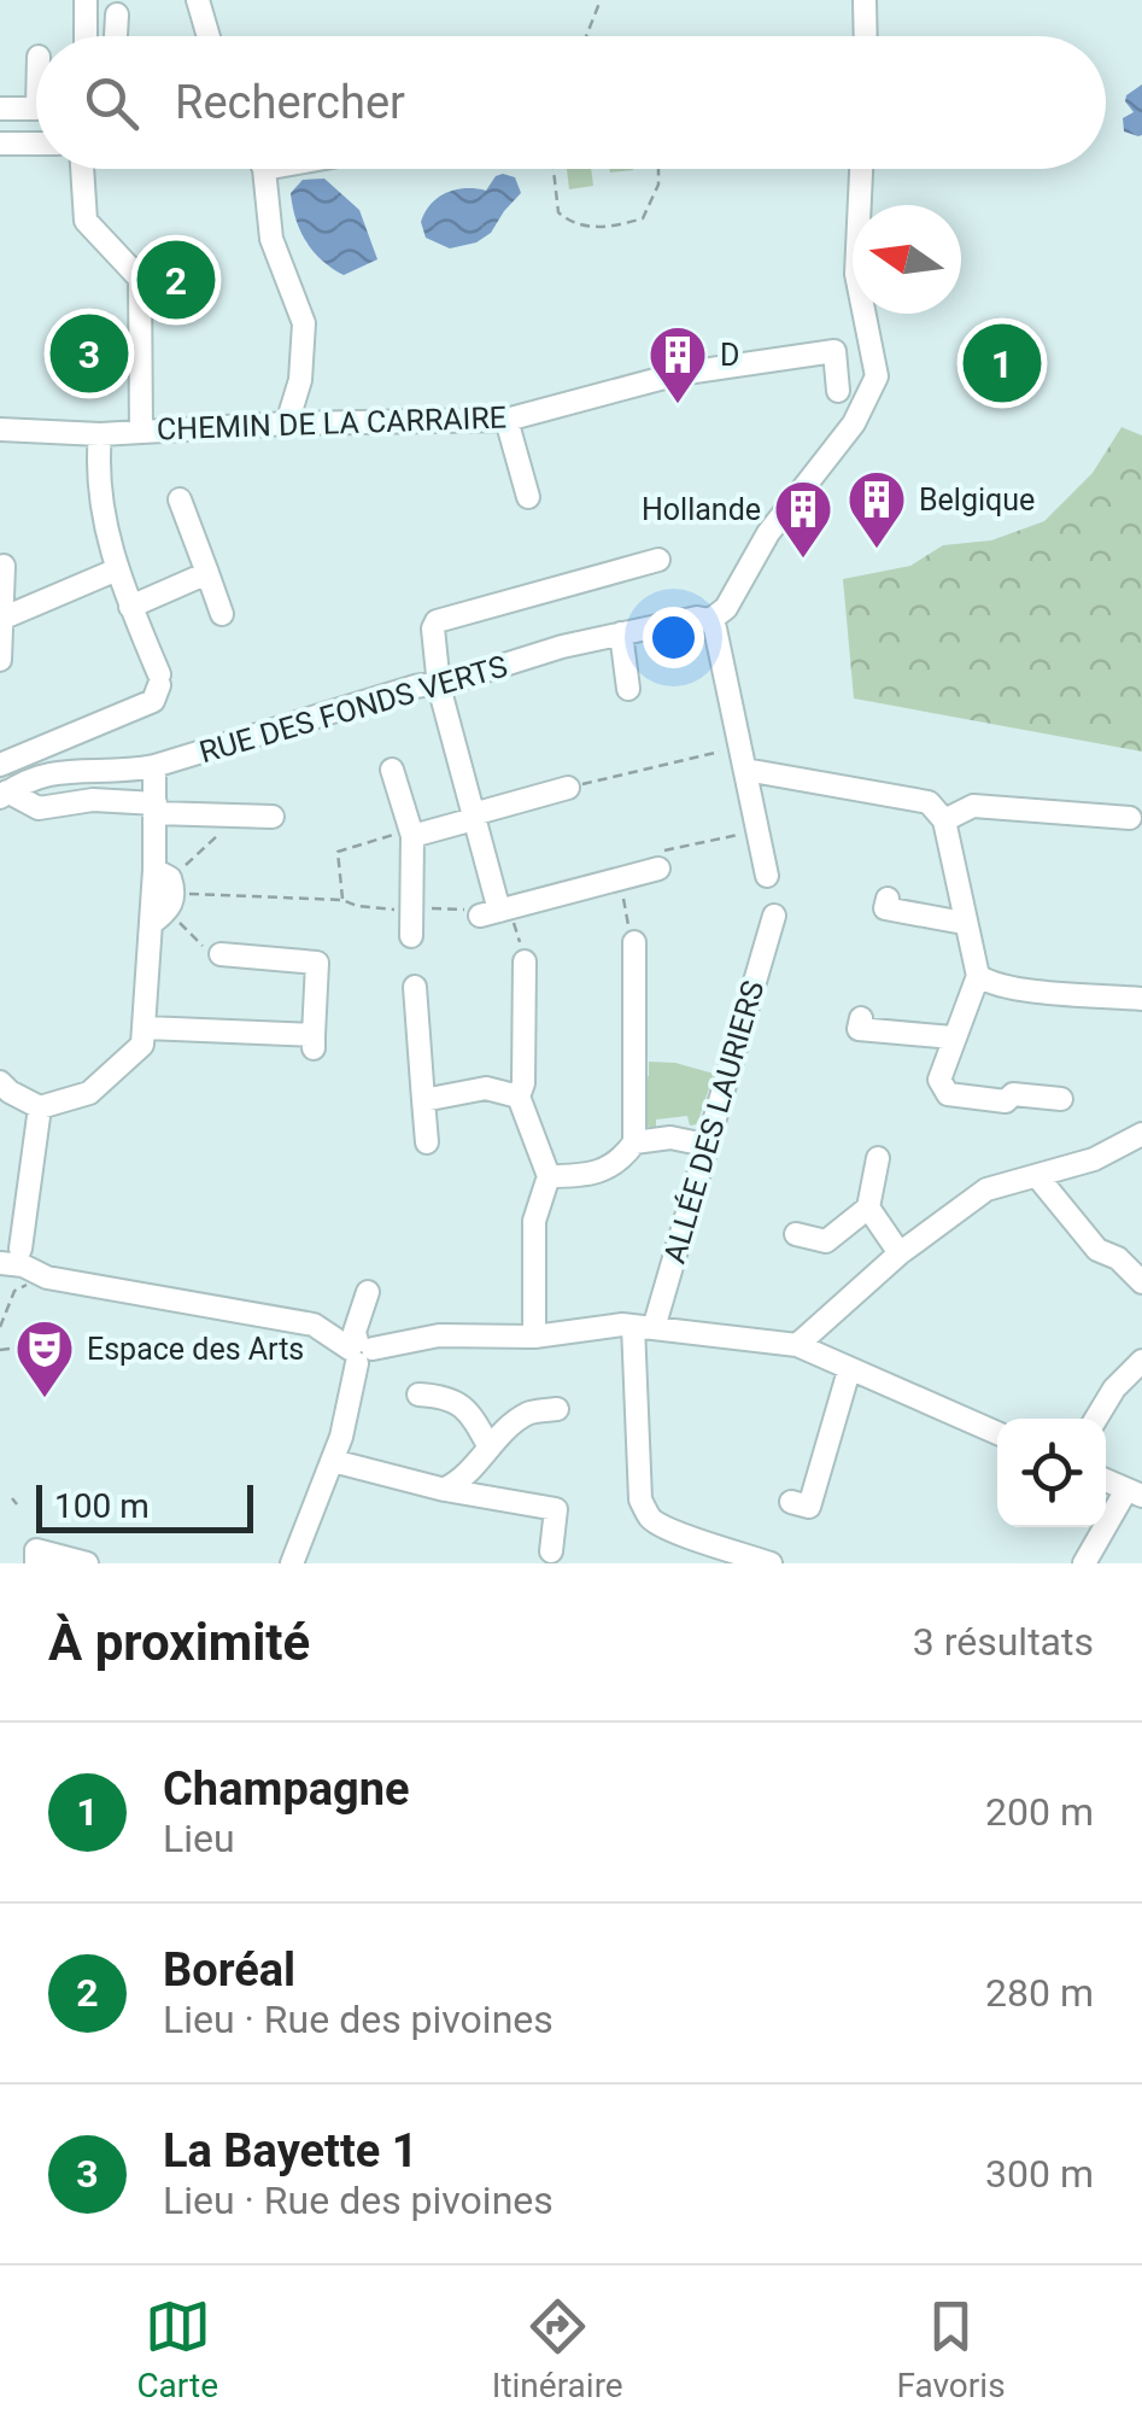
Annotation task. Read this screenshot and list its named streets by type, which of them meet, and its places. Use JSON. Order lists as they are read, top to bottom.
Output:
{
  "streets": {
    "street": ["CHEMIN DE LA CARRAIRE", "RUE DES FONDS VERTS", "ALLÉE DES LAURIERS"]
  },
  "places": {
    "building": ["D", "Belgique", "Hollande"],
    "theatre": ["Espace des Arts"]
  },
  "scale_bar": "100 m",
  "north": "left",
  "page": {
    "search": "Rechercher",
    "pins": ["2", "3", "1"],
    "scale": "100 m",
    "heading": ["À proximité", "3 résultats"],
    "list": [
      {
        "mark": "1",
        "name": "Champagne",
        "note": "Lieu",
        "value": "200 m"
      },
      {
        "mark": "2",
        "name": "Boréal",
        "note": "Lieu · Rue des pivoines",
        "value": "280 m"
      },
      {
        "mark": "3",
        "name": "La Bayette 1",
        "note": "Lieu · Rue des pivoines",
        "value": "300 m"
      }
    ],
    "nav": ["Carte", "Itinéraire", "Favoris"]
  }
}
